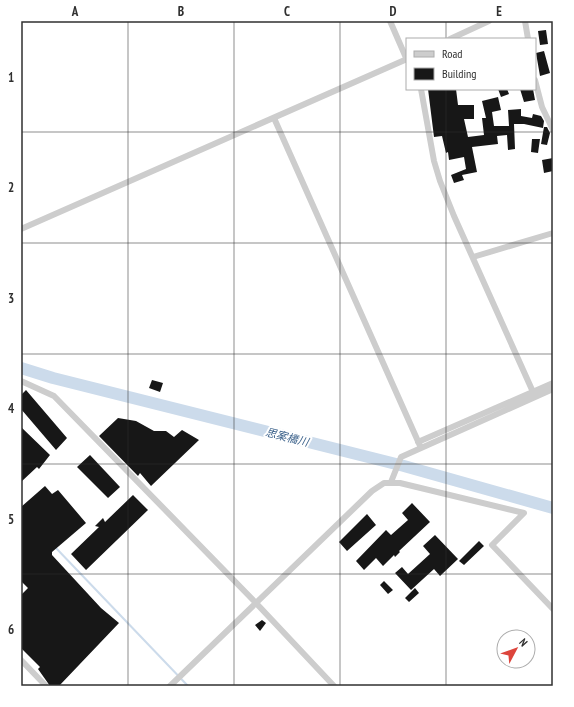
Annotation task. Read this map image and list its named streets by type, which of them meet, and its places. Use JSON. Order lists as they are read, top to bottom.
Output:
{
  "water": ["思案橋川"],
  "legend": ["Road", "Building"],
  "north": "top right",
  "grid": {
    "columns": [
      "A",
      "B",
      "C",
      "D",
      "E"
    ],
    "rows": [
      "1",
      "2",
      "3",
      "4",
      "5",
      "6"
    ]
  }
}
